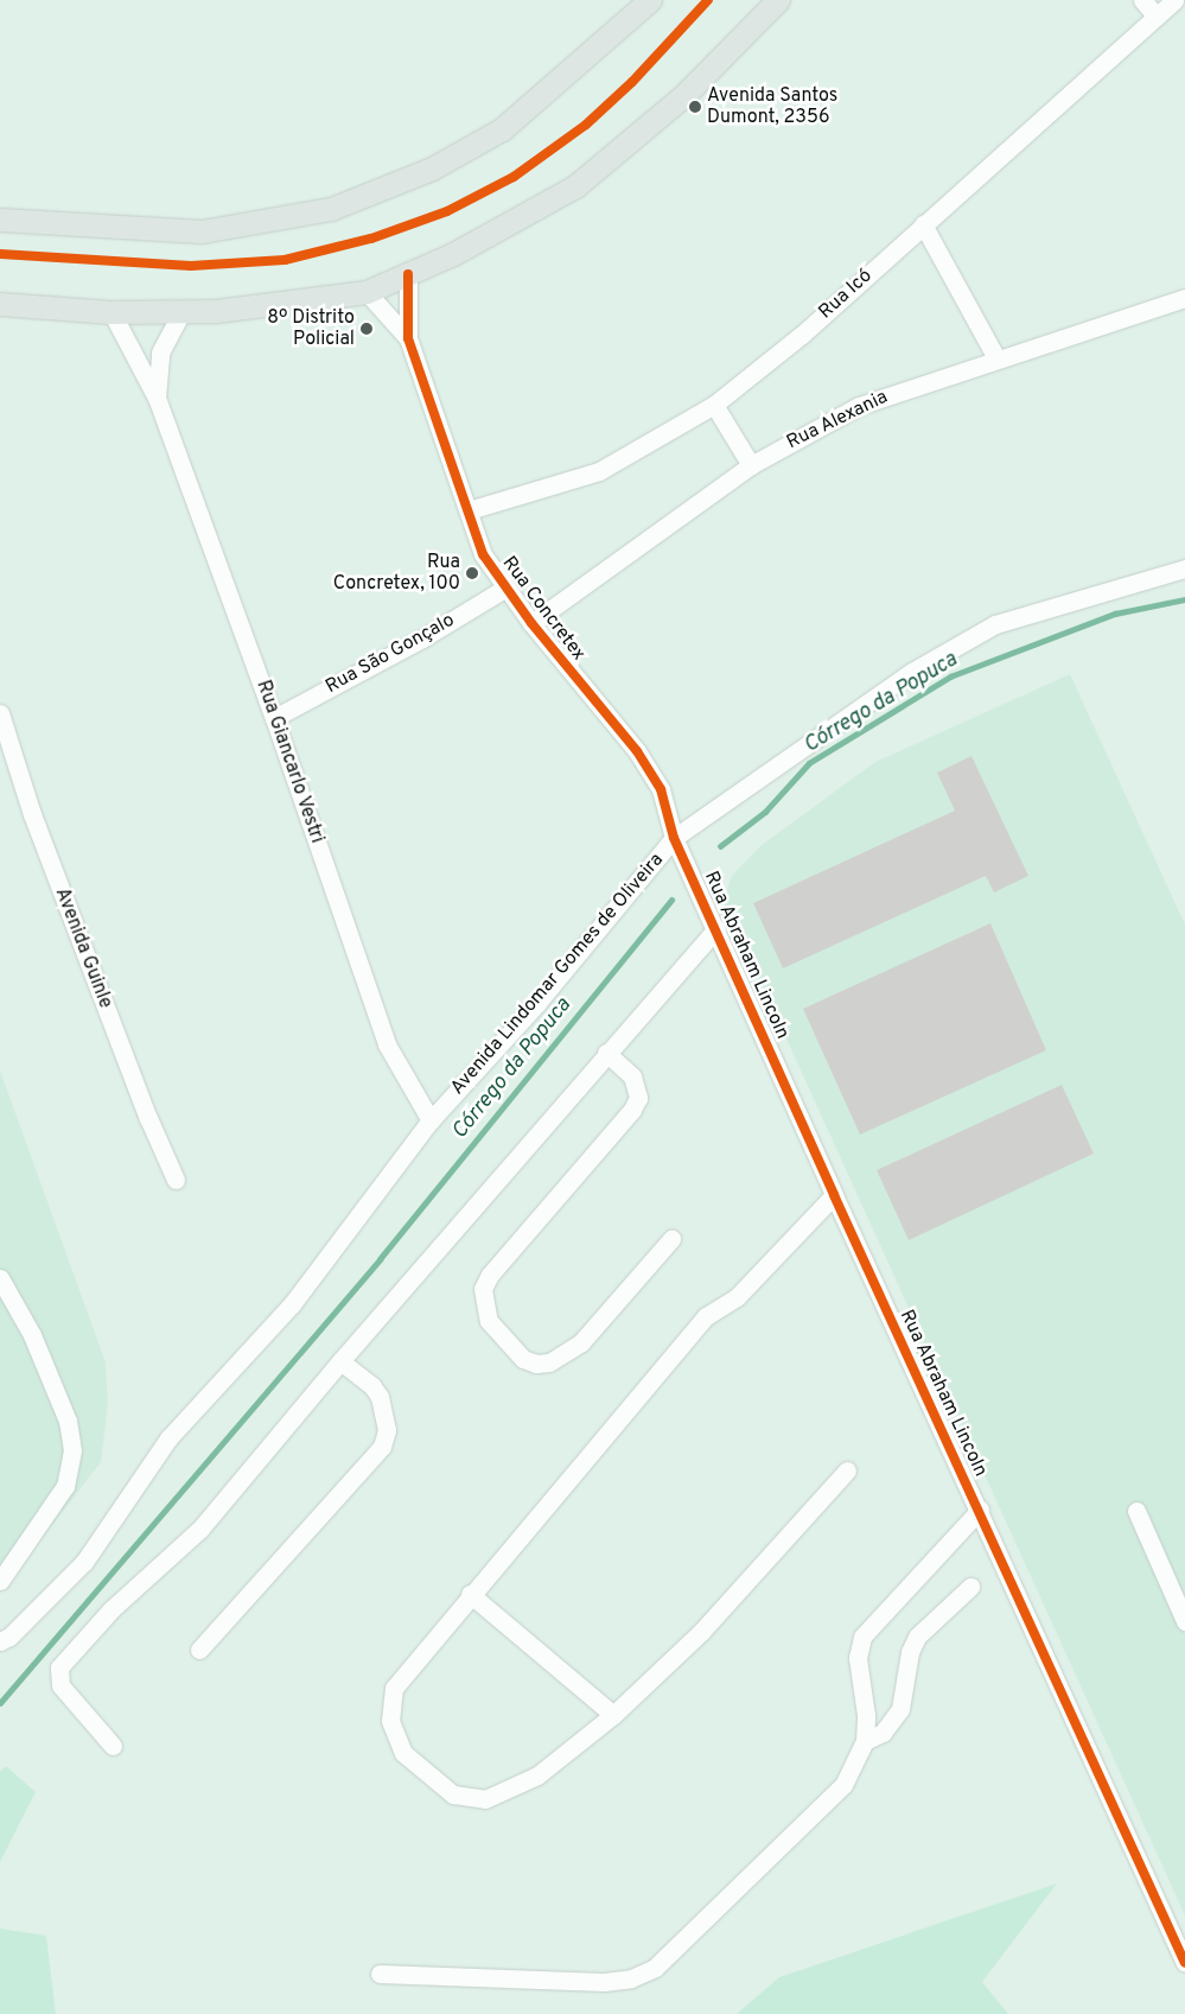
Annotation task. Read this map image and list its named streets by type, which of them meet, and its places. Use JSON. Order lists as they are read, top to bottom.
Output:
{
  "streets": {
    "street": [
      "Rua Icó",
      "Rua Alexania",
      "Rua Concretex",
      "Rua São Gonçalo",
      "Rua Giancarlo Vestri",
      "Avenida Guinle",
      "Rua Abraham Lincoln",
      "Avenida Lindomar Gomes de Oliveira"
    ]
  },
  "crossings": [
    ["Rua Icó", "Rua Concretex"],
    ["Rua Alexania", "Rua Concretex"],
    ["Rua Concretex", "Rua São Gonçalo"],
    ["Rua Concretex", "Rua Abraham Lincoln"],
    ["Rua Concretex", "Avenida Lindomar Gomes de Oliveira"],
    ["Rua São Gonçalo", "Rua Giancarlo Vestri"],
    ["Rua Giancarlo Vestri", "Avenida Lindomar Gomes de Oliveira"],
    ["Rua Abraham Lincoln", "Avenida Lindomar Gomes de Oliveira"]
  ],
  "water": ["Córrego da Popuca"],
  "places": ["Avenida Santos Dumont, 2356", "8º Distrito Policial", "Rua Concretex, 100"]
}
